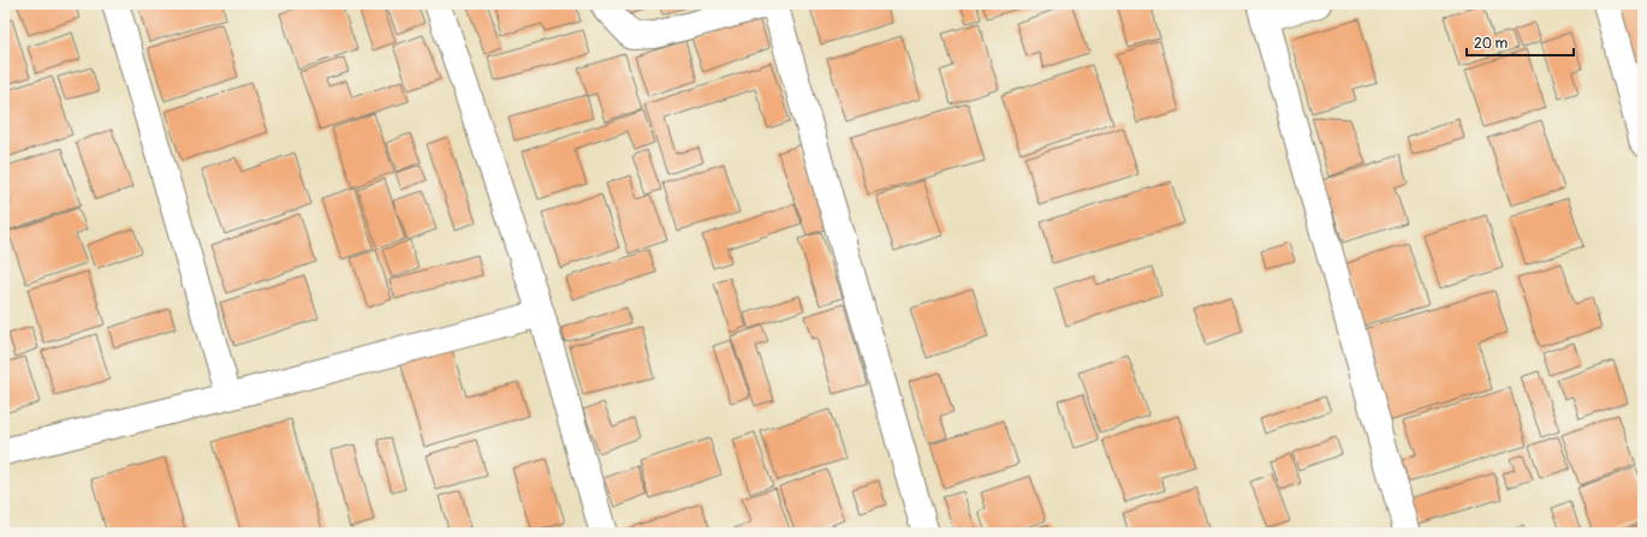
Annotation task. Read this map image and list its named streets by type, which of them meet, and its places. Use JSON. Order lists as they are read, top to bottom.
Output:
{
  "scale_bar": "20 m"
}
